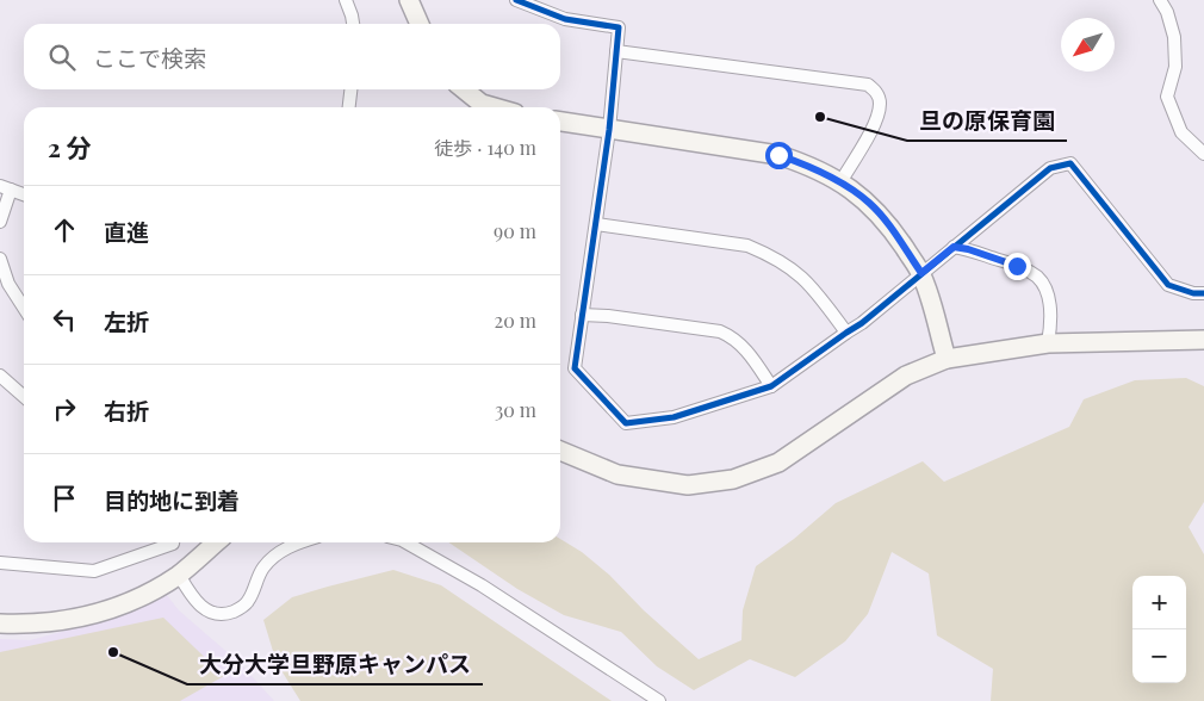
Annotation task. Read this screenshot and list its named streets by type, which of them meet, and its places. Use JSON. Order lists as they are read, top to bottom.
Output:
{
  "places": ["旦の原保育園", "大分大学旦野原キャンパス"],
  "north": "bottom left",
  "page": {
    "search": "ここで検索",
    "heading": ["2 分", "徒歩 · 140 m"],
    "list": [
      ["直進", "90 m"],
      ["左折", "20 m"],
      ["右折", "30 m"],
      "目的地に到着"
    ],
    "map_buttons": ["+", "−"]
  }
}
